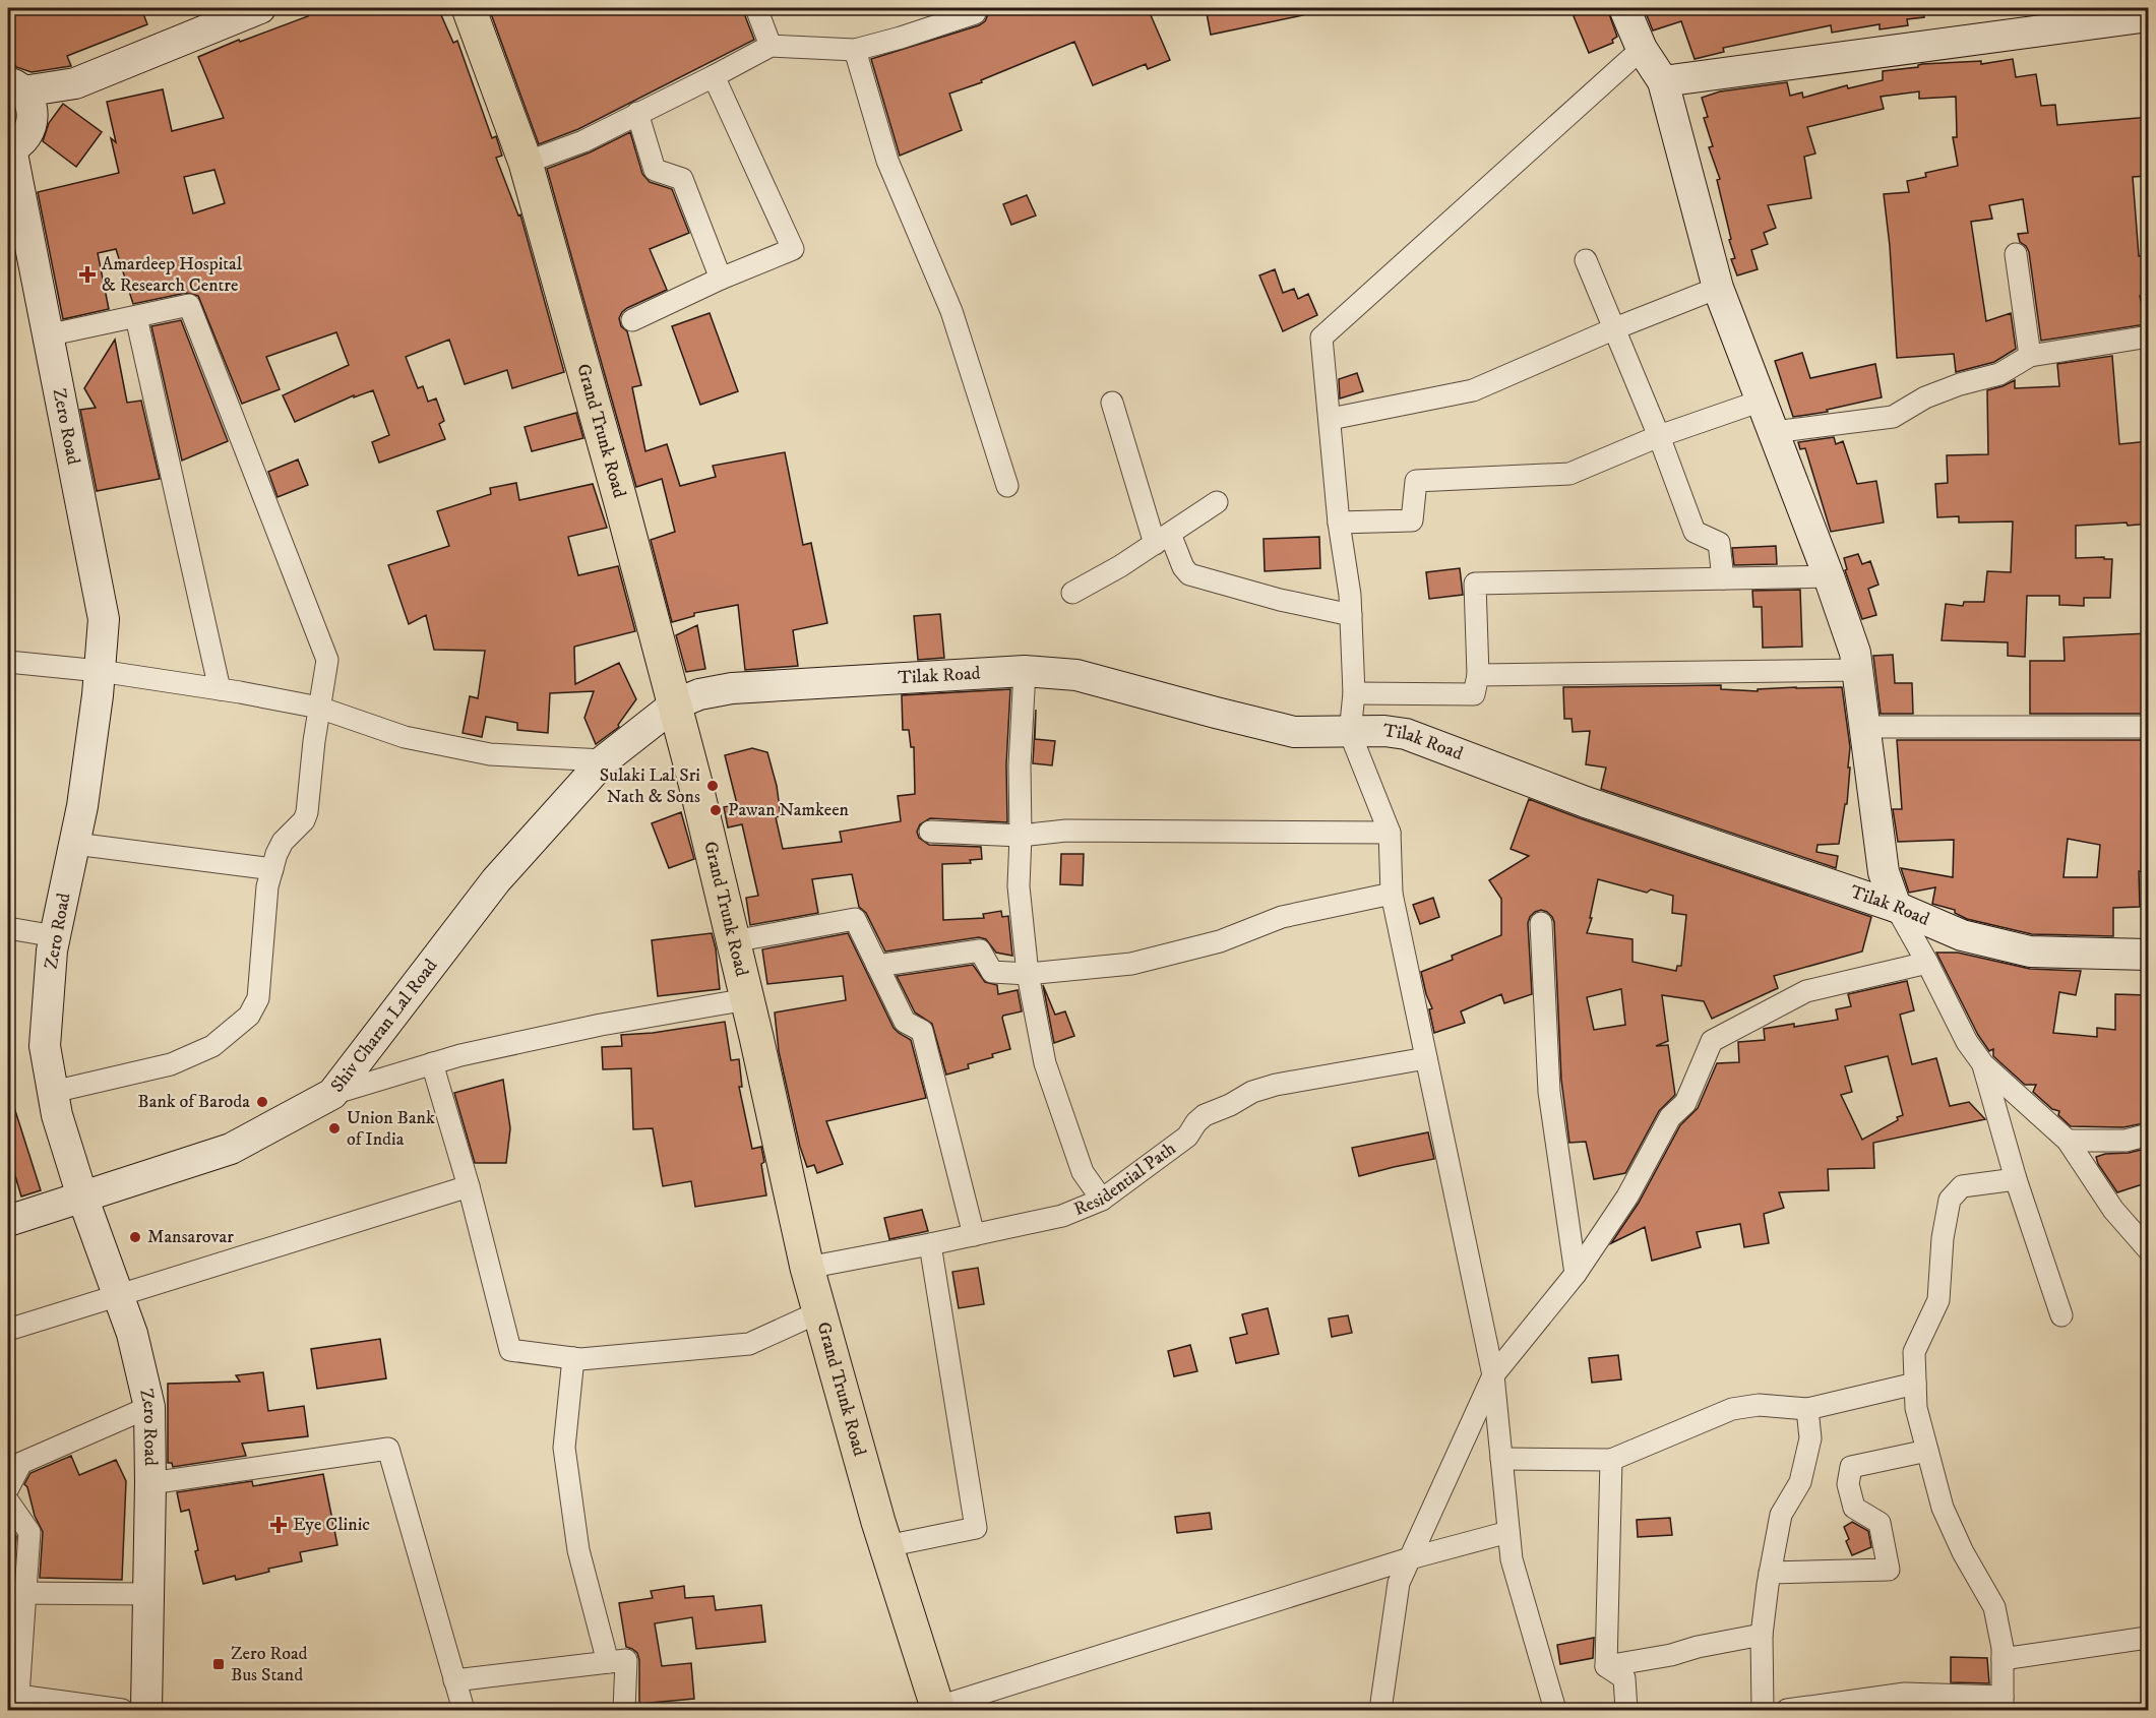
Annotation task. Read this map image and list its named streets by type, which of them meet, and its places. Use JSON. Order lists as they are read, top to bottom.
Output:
{
  "streets": {
    "main road": [
      "Zero Road",
      "Grand Trunk Road",
      "Tilak Road",
      "Shiv Charan Lal Road"
    ],
    "street": ["Residential Path"]
  },
  "crossings": [
    ["Zero Road", "Shiv Charan Lal Road"],
    ["Grand Trunk Road", "Tilak Road"],
    ["Grand Trunk Road", "Shiv Charan Lal Road"],
    ["Grand Trunk Road", "Residential Path"],
    ["Tilak Road", "Shiv Charan Lal Road"]
  ],
  "places": {
    "health": ["Amardeep Hospital & Research Centre", "Eye Clinic"],
    "other": [
      "Sulaki Lal Sri Nath & Sons",
      "Pawan Namkeen",
      "Bank of Baroda",
      "Union Bank of India",
      "Mansarovar"
    ],
    "transit": ["Zero Road Bus Stand"]
  }
}
